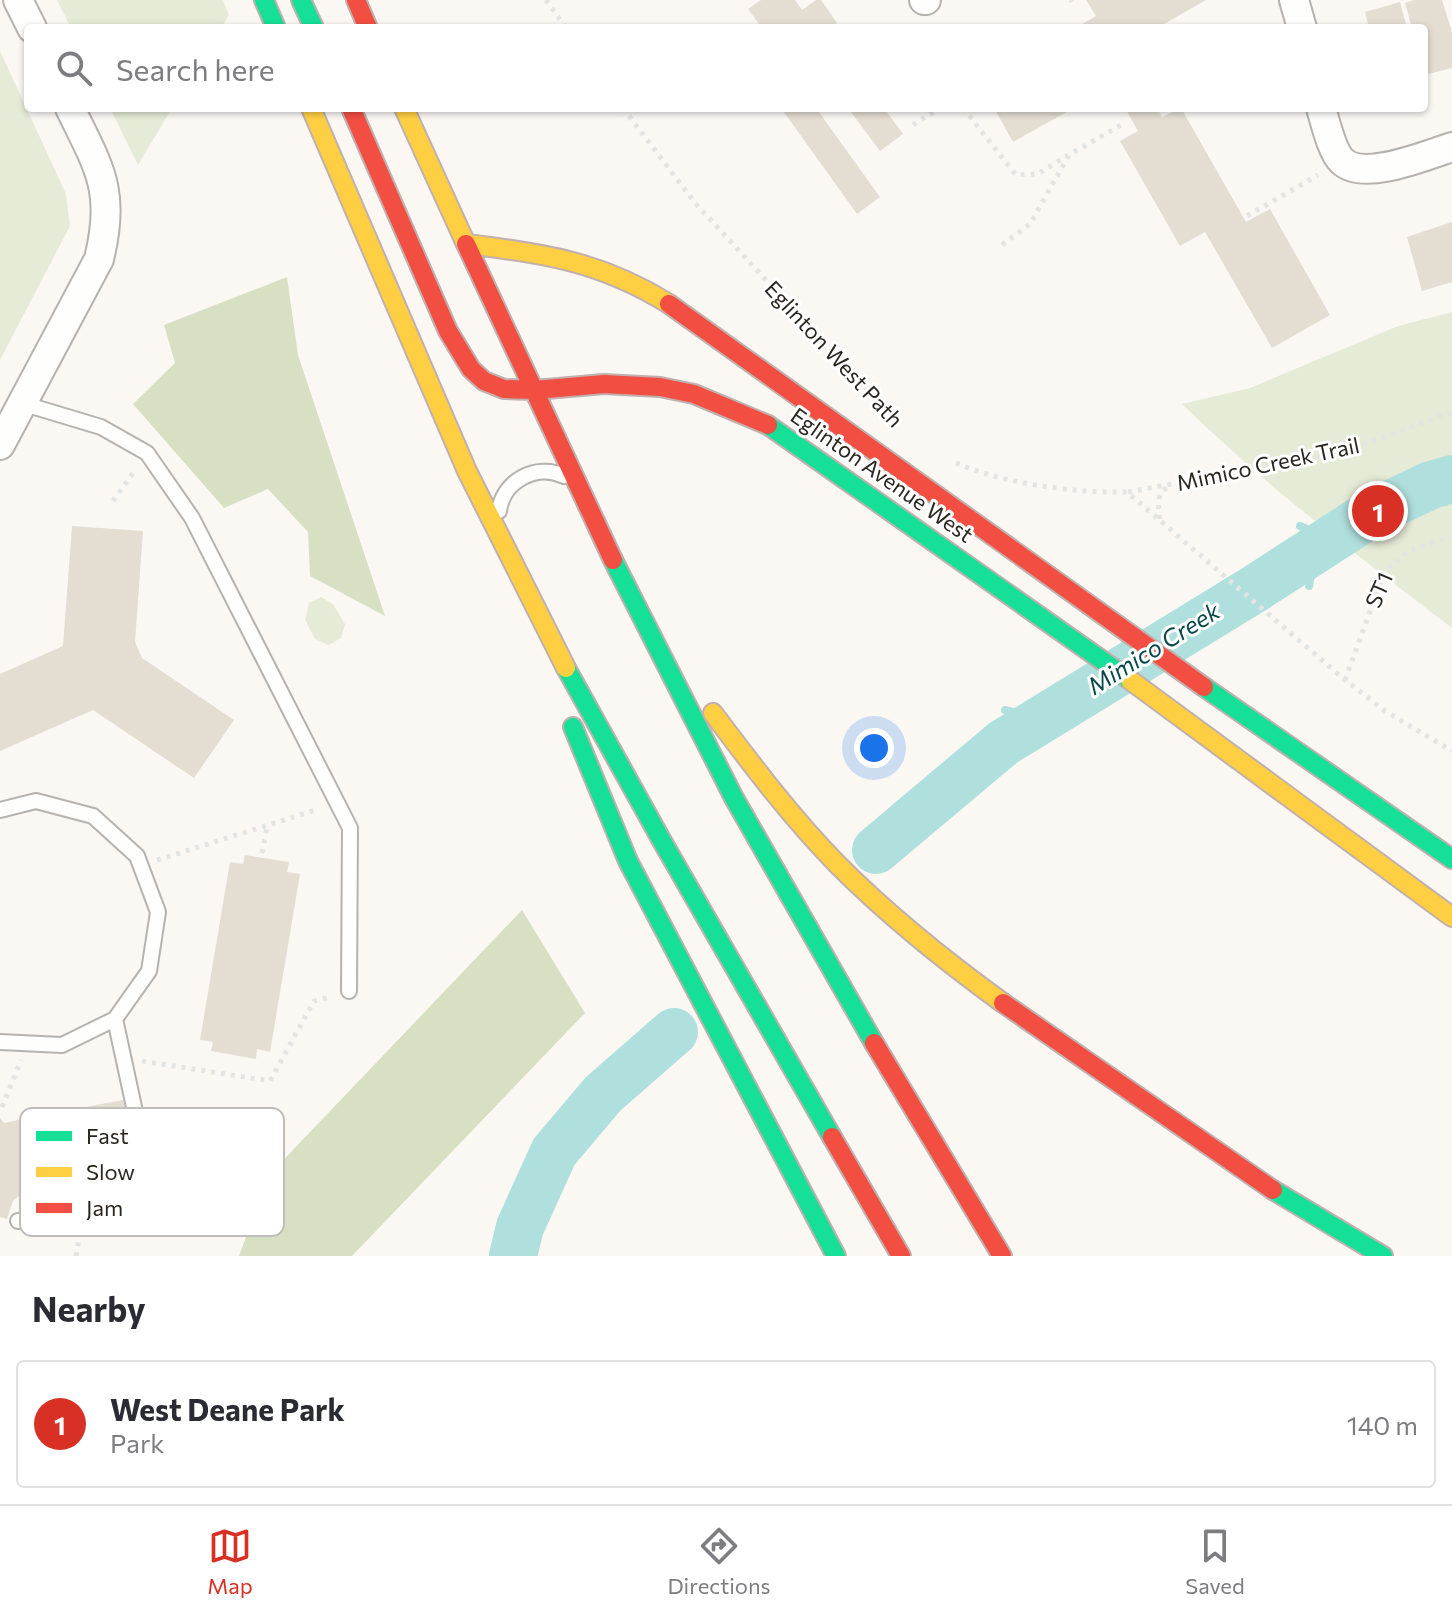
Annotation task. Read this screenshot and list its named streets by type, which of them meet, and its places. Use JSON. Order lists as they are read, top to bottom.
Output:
{
  "streets": {
    "main road": ["Eglinton Avenue West"],
    "path": ["Eglinton West Path", "Mimico Creek Trail", "ST1"]
  },
  "water": ["Mimico Creek"],
  "legend": ["Fast", "Slow", "Jam"],
  "page": {
    "search": "Search here",
    "pins": "1",
    "heading": "Nearby",
    "list": [
      {
        "mark": "1",
        "name": "West Deane Park",
        "note": "Park",
        "value": "140 m"
      }
    ],
    "nav": ["Map", "Directions", "Saved"]
  }
}
